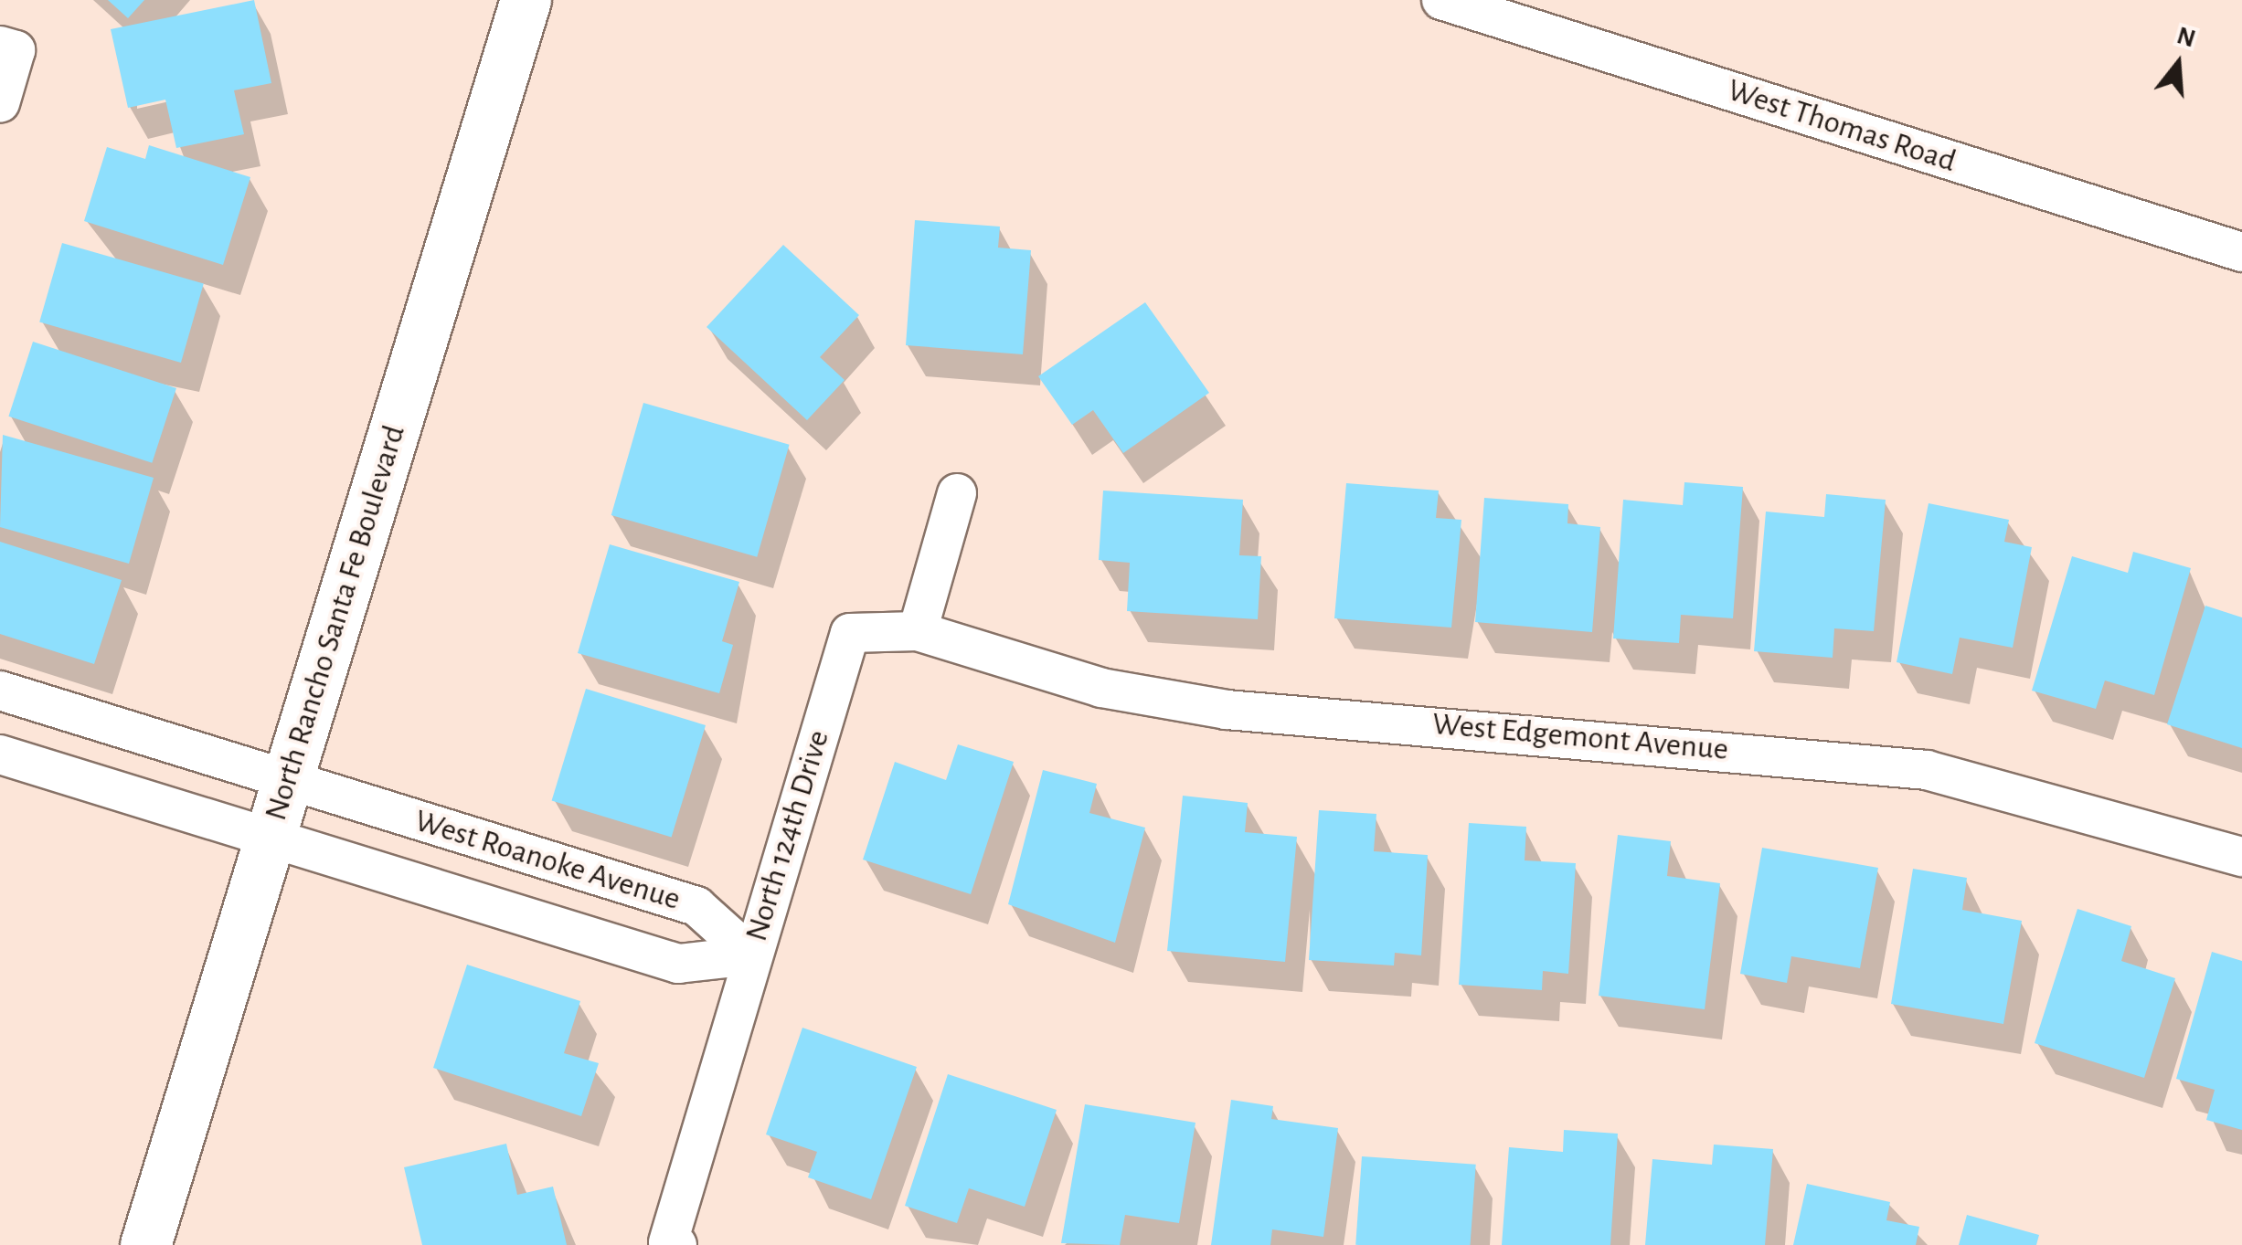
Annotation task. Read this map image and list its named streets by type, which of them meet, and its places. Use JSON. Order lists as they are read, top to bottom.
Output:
{
  "streets": {
    "street": [
      "West Thomas Road",
      "North Rancho Santa Fe Boulevard",
      "West Edgemont Avenue",
      "North 124th Drive",
      "West Roanoke Avenue"
    ]
  },
  "crossings": [
    ["North Rancho Santa Fe Boulevard", "West Roanoke Avenue"],
    ["West Edgemont Avenue", "North 124th Drive"],
    ["North 124th Drive", "West Roanoke Avenue"]
  ],
  "north": "top"
}
